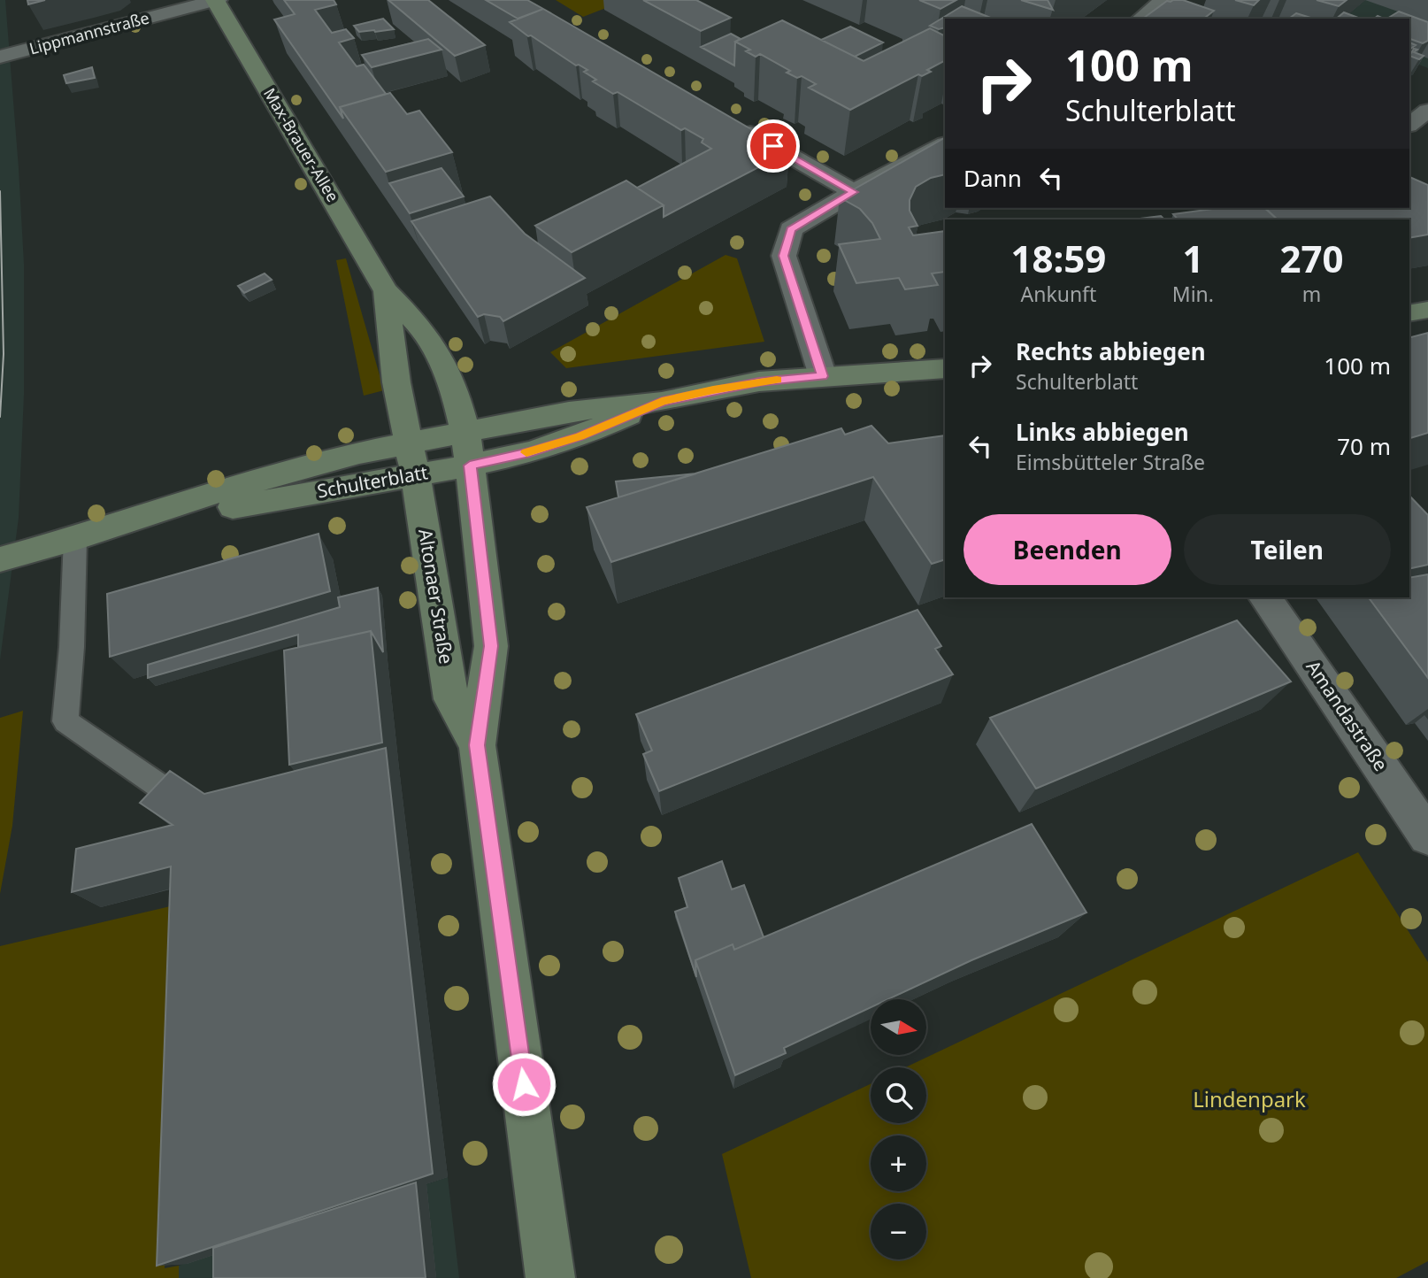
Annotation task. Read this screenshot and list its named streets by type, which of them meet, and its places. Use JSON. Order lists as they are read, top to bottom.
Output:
{
  "streets": {
    "main road": ["Max-Brauer-Allee", "Schulterblatt", "Altonaer Straße"],
    "street": ["Lippmannstraße", "Amandastraße"]
  },
  "crossings": [
    ["Lippmannstraße", "Max-Brauer-Allee"],
    ["Max-Brauer-Allee", "Schulterblatt"],
    ["Max-Brauer-Allee", "Altonaer Straße"],
    ["Schulterblatt", "Altonaer Straße"]
  ],
  "parks": ["Lindenpark"],
  "north": "right",
  "page": {
    "turn": ["100 m", "Schulterblatt"],
    "then": "Dann",
    "eta": [
      "18:59",
      "Ankunft",
      "1",
      "Min.",
      "270",
      "m"
    ],
    "list": [
      {
        "name": "Rechts abbiegen",
        "note": "Schulterblatt",
        "value": "100 m"
      },
      {
        "name": "Links abbiegen",
        "note": "Eimsbütteler Straße",
        "value": "70 m"
      }
    ],
    "buttons": ["Beenden", "Teilen"],
    "map_buttons": ["+", "−"]
  }
}
